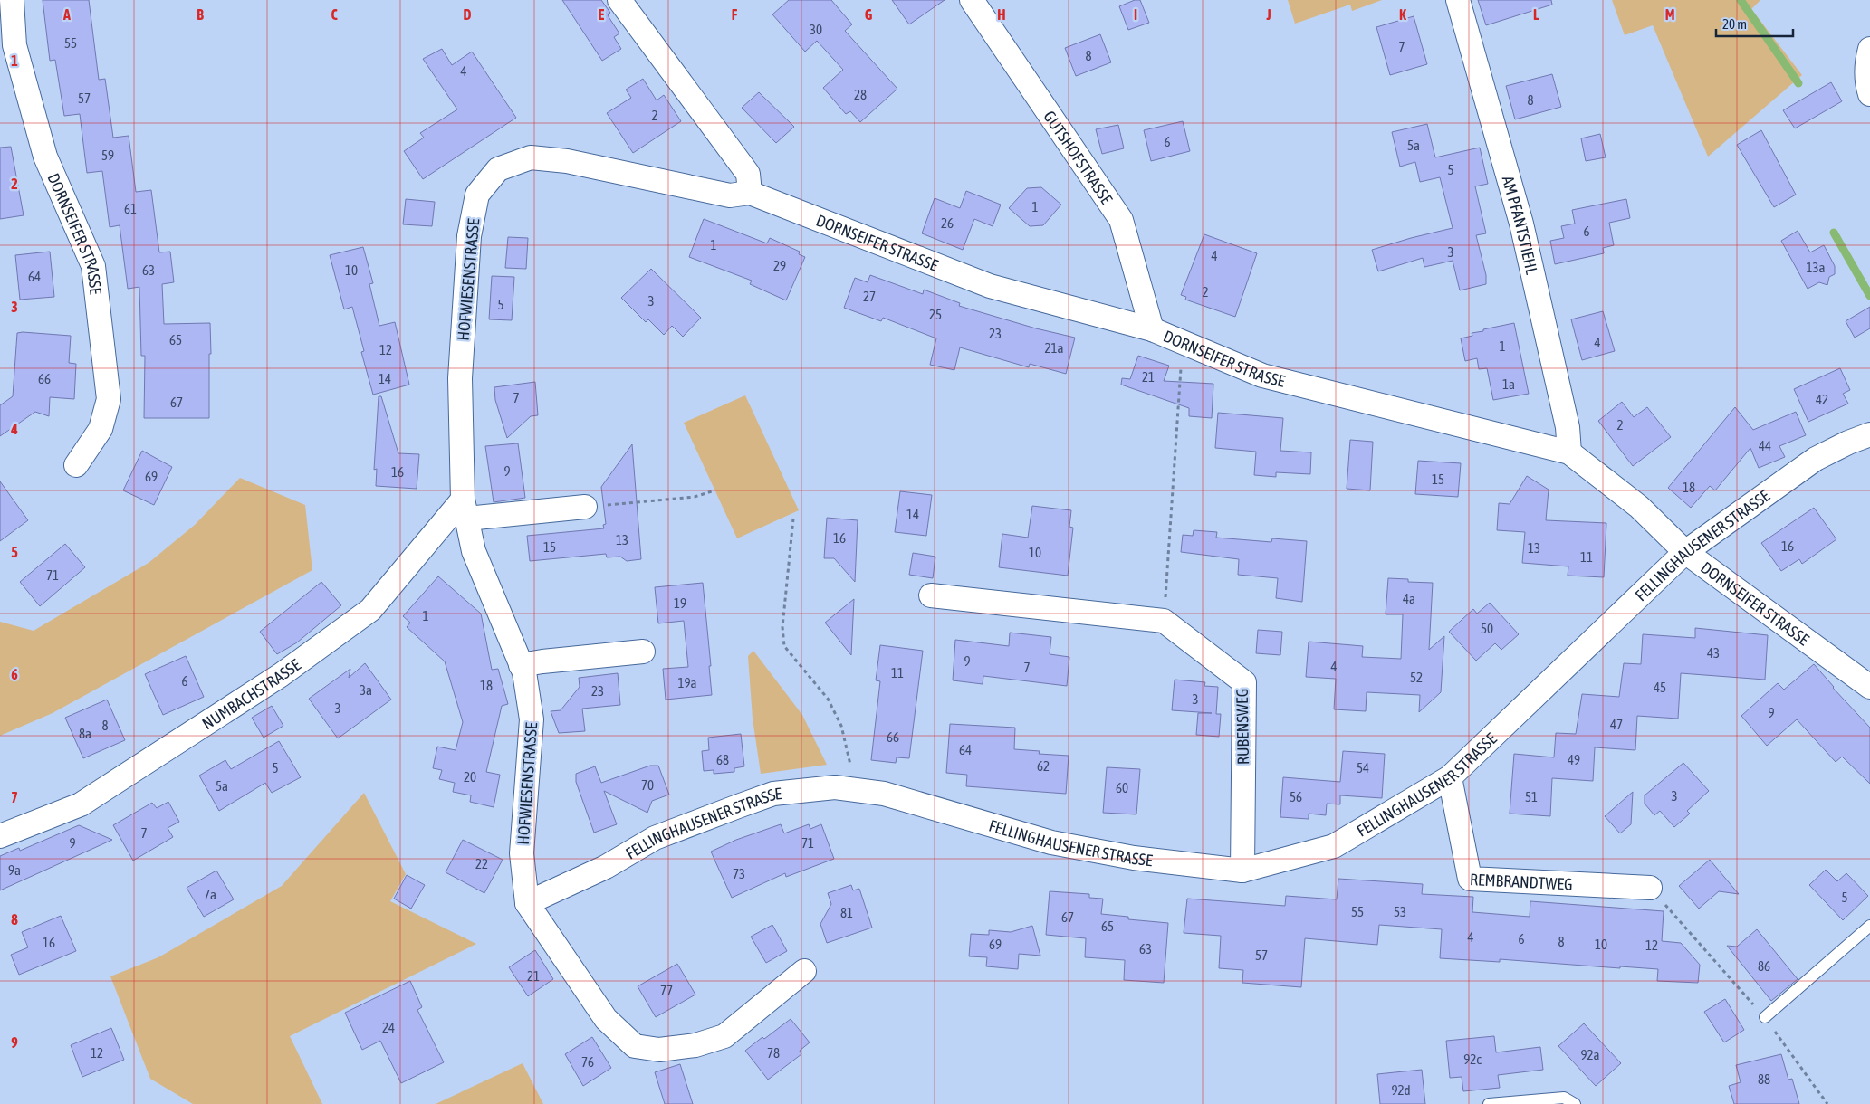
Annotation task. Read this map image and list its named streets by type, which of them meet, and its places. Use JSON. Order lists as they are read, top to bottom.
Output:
{
  "streets": {
    "street": [
      "GUTSHOFSTRASSE",
      "AM PFANTSTIEHL",
      "DORNSEIFER STRASSE",
      "HOFWIESENSTRASSE",
      "FELLINGHAUSENER STRASSE",
      "NUMBACHSTRASSE",
      "RUBENSWEG",
      "REMBRANDTWEG"
    ]
  },
  "crossings": [
    ["GUTSHOFSTRASSE", "DORNSEIFER STRASSE"],
    ["AM PFANTSTIEHL", "DORNSEIFER STRASSE"],
    ["DORNSEIFER STRASSE", "HOFWIESENSTRASSE"],
    ["DORNSEIFER STRASSE", "FELLINGHAUSENER STRASSE"],
    ["HOFWIESENSTRASSE", "FELLINGHAUSENER STRASSE"],
    ["HOFWIESENSTRASSE", "NUMBACHSTRASSE"],
    ["FELLINGHAUSENER STRASSE", "RUBENSWEG"],
    ["FELLINGHAUSENER STRASSE", "REMBRANDTWEG"]
  ],
  "house_numbers": [
    "30",
    "55",
    "7",
    "8",
    "4",
    "28",
    "57",
    "8",
    "2",
    "6",
    "5a",
    "59",
    "5",
    "1",
    "61",
    "26",
    "6",
    "1",
    "3",
    "4",
    "29",
    "13a",
    "63",
    "10",
    "64",
    "2",
    "27",
    "3",
    "5",
    "25",
    "23",
    "65",
    "4",
    "1",
    "21a",
    "12",
    "21",
    "66",
    "14",
    "1a",
    "7",
    "42",
    "67",
    "2",
    "44",
    "9",
    "16",
    "69",
    "15",
    "18",
    "14",
    "16",
    "13",
    "16",
    "15",
    "13",
    "10",
    "11",
    "71",
    "4a",
    "19",
    "1",
    "50",
    "43",
    "9",
    "4",
    "7",
    "11",
    "52",
    "6",
    "19a",
    "18",
    "45",
    "3a",
    "23",
    "3",
    "3",
    "9",
    "47",
    "8",
    "8a",
    "66",
    "64",
    "68",
    "49",
    "62",
    "5",
    "54",
    "20",
    "70",
    "5a",
    "60",
    "3",
    "56",
    "51",
    "7",
    "9",
    "71",
    "22",
    "9a",
    "73",
    "7a",
    "5",
    "55",
    "53",
    "81",
    "67",
    "65",
    "4",
    "6",
    "8",
    "16",
    "69",
    "10",
    "12",
    "63",
    "57",
    "86",
    "21",
    "77",
    "24",
    "12",
    "78",
    "92a",
    "92c",
    "76",
    "88",
    "92d"
  ],
  "scale_bar": "20 m",
  "grid": {
    "columns": [
      "A",
      "B",
      "C",
      "D",
      "E",
      "F",
      "G",
      "H",
      "I",
      "J",
      "K",
      "L",
      "M"
    ],
    "rows": [
      "1",
      "2",
      "3",
      "4",
      "5",
      "6",
      "7",
      "8",
      "9"
    ]
  }
}
